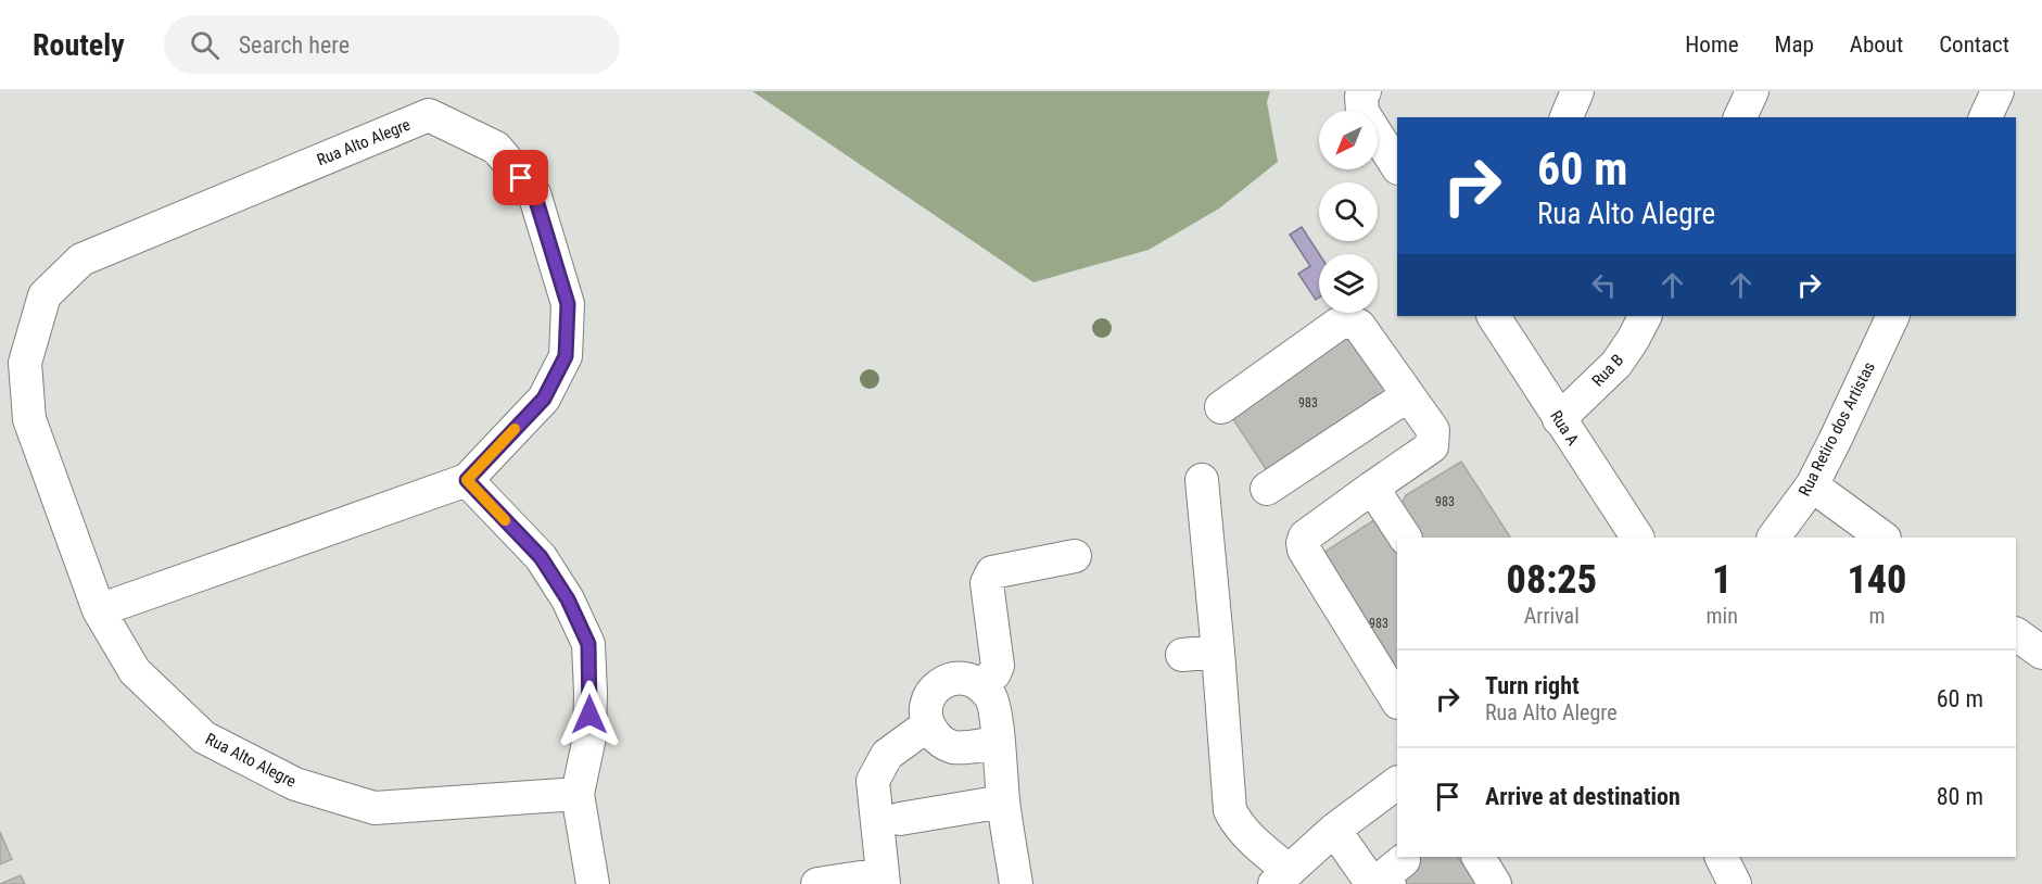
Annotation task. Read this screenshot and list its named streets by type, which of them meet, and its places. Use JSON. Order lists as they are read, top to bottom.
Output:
{
  "streets": {
    "street": [
      "Rua Alto Alegre",
      "Rua B",
      "Rua A",
      "Rua Retiro dos Artistas"
    ]
  },
  "crossings": [
    ["Rua B", "Rua A"]
  ],
  "house_numbers": ["983", "983", "983"],
  "north": "bottom left",
  "page": {
    "header": "Routely",
    "search": "Search here",
    "nav": [
      "Home",
      "Map",
      "About",
      "Contact"
    ],
    "turn": ["60 m", "Rua Alto Alegre"],
    "eta": [
      "08:25",
      "Arrival",
      "1",
      "min",
      "140",
      "m"
    ],
    "list": [
      {
        "name": "Turn right",
        "note": "Rua Alto Alegre",
        "value": "60 m"
      },
      {
        "name": "Arrive at destination",
        "value": "80 m"
      }
    ]
  }
}
